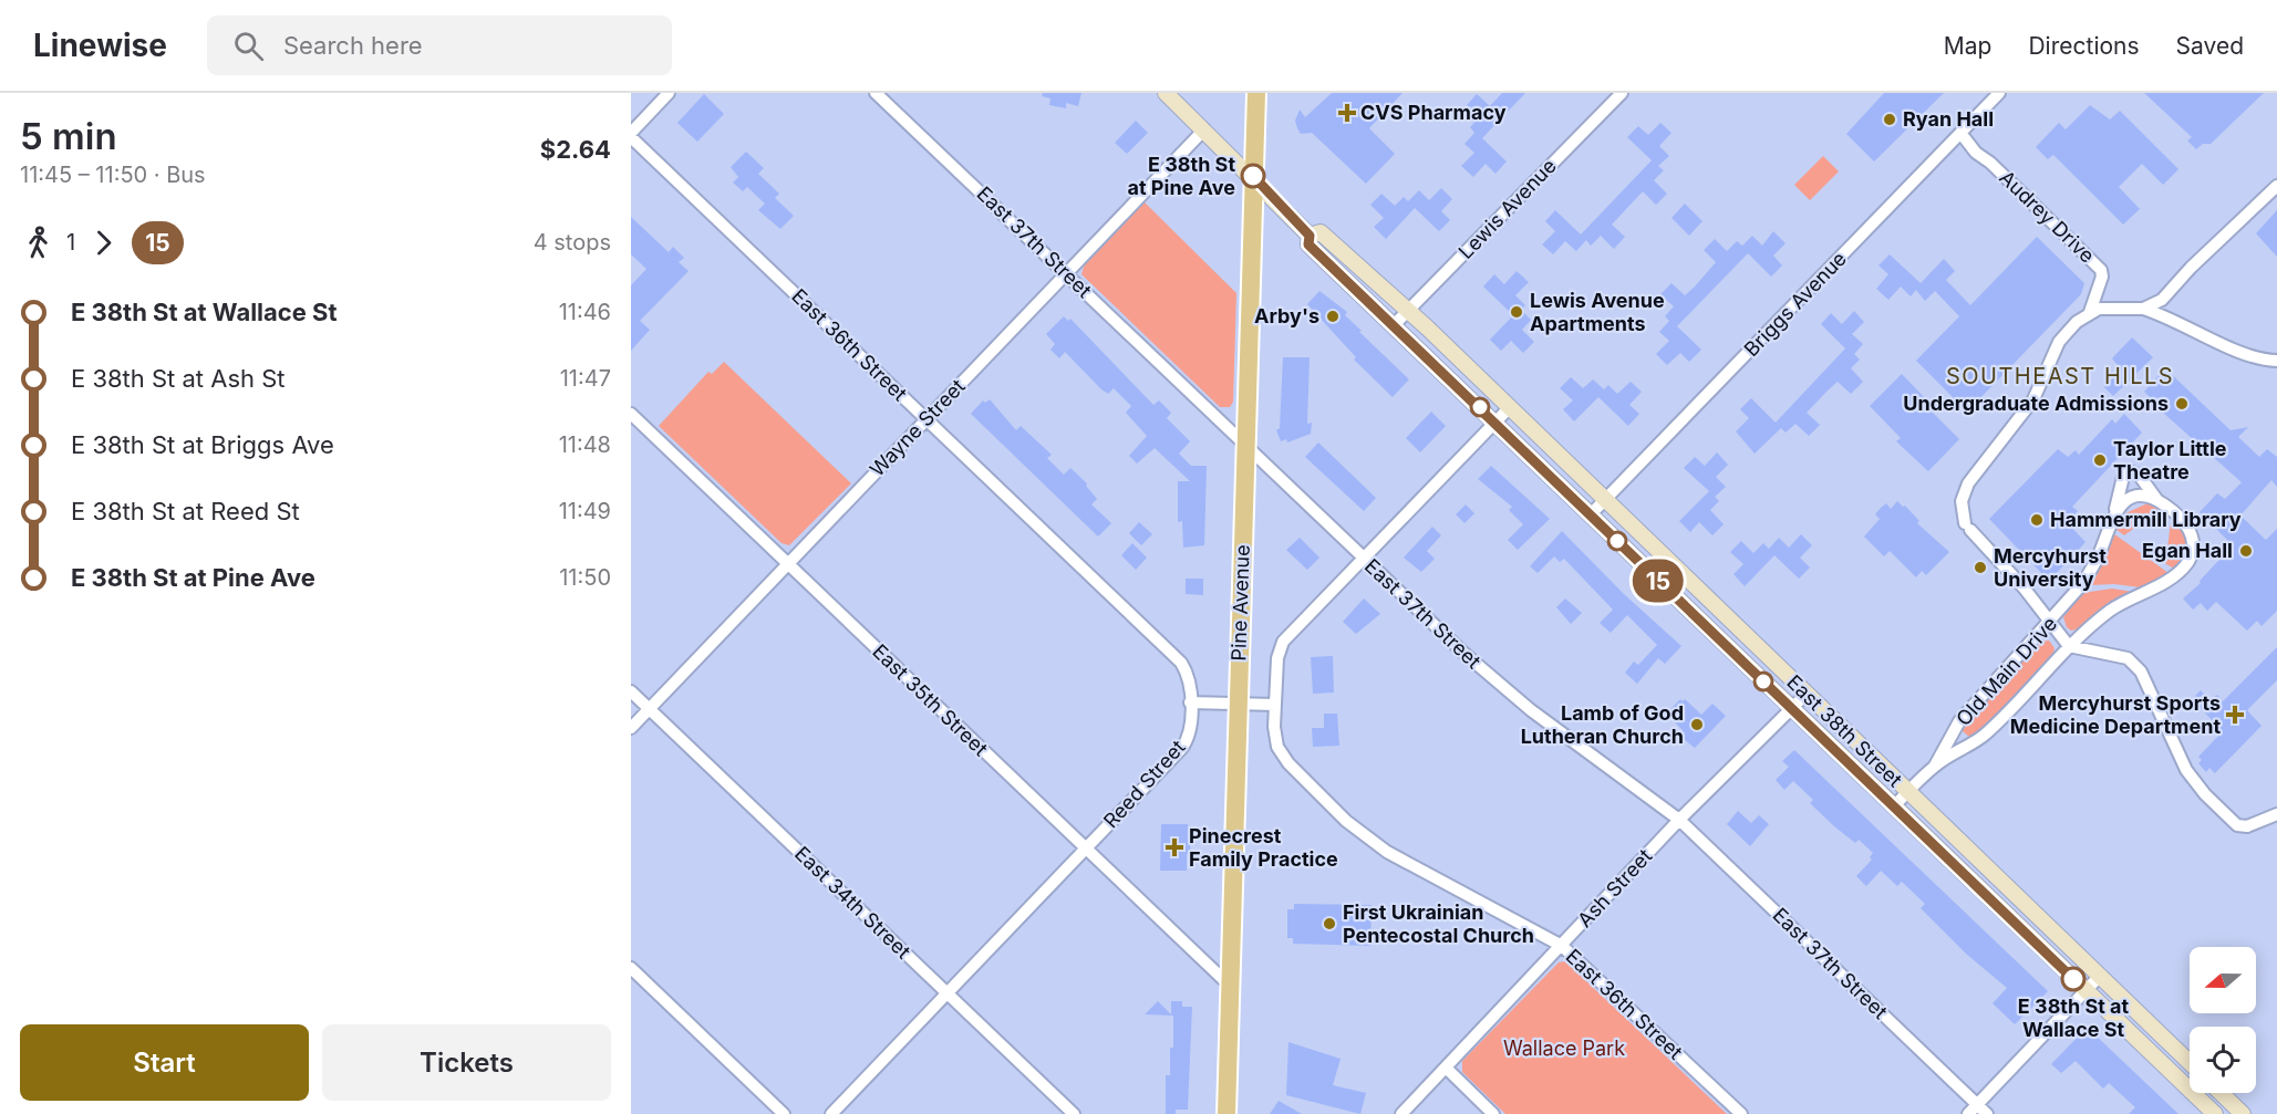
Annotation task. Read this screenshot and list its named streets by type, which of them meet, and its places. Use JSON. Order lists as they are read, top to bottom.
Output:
{
  "streets": {
    "main road": ["Pine Avenue", "East 38th Street"],
    "street": [
      "Lewis Avenue",
      "Audrey Drive",
      "East 37th Street",
      "Briggs Avenue",
      "East 36th Street",
      "Wayne Street",
      "Old Main Drive",
      "East 35th Street",
      "Reed Street",
      "Ash Street",
      "East 34th Street"
    ]
  },
  "crossings": [
    ["Lewis Avenue", "East 38th Street"],
    ["Audrey Drive", "Briggs Avenue"],
    ["East 37th Street", "Wayne Street"],
    ["East 37th Street", "Pine Avenue"],
    ["East 37th Street", "Ash Street"],
    ["Briggs Avenue", "East 38th Street"],
    ["East 36th Street", "Wayne Street"],
    ["East 36th Street", "Reed Street"],
    ["East 36th Street", "Ash Street"],
    ["Wayne Street", "East 35th Street"],
    ["Wayne Street", "East 38th Street"],
    ["Wayne Street", "East 34th Street"],
    ["Pine Avenue", "East 35th Street"],
    ["Pine Avenue", "East 38th Street"],
    ["Old Main Drive", "East 38th Street"],
    ["East 35th Street", "Reed Street"],
    ["East 38th Street", "Ash Street"],
    ["Reed Street", "East 34th Street"]
  ],
  "districts": ["SOUTHEAST HILLS"],
  "parks": ["Wallace Park"],
  "places": {
    "health": ["CVS Pharmacy", "Mercyhurst Sports Medicine Department", "Pinecrest Family Practice"],
    "other": [
      "Ryan Hall",
      "E 38th St at Pine Ave",
      "Lewis Avenue Apartments",
      "Arby's",
      "Undergraduate Admissions",
      "Taylor Little Theatre",
      "Hammermill Library",
      "Egan Hall",
      "Mercyhurst University",
      "Lamb of God Lutheran Church",
      "First Ukrainian Pentecostal Church",
      "E 38th St at Wallace St"
    ]
  },
  "lines": ["bus line 15"],
  "north": "left",
  "page": {
    "header": "Linewise",
    "search": "Search here",
    "nav": ["Map", "Directions", "Saved"],
    "heading": ["5 min", "11:45 – 11:50 · Bus", "$2.64"],
    "on_map": "15",
    "legs": ["1", "15", "4 stops"],
    "list": [
      {
        "name": "E 38th St at Wallace St",
        "value": "11:46"
      },
      {
        "name": "E 38th St at Ash St",
        "value": "11:47"
      },
      {
        "name": "E 38th St at Briggs Ave",
        "value": "11:48"
      },
      {
        "name": "E 38th St at Reed St",
        "value": "11:49"
      },
      {
        "name": "E 38th St at Pine Ave",
        "value": "11:50"
      }
    ],
    "buttons": ["Start", "Tickets"]
  }
}
